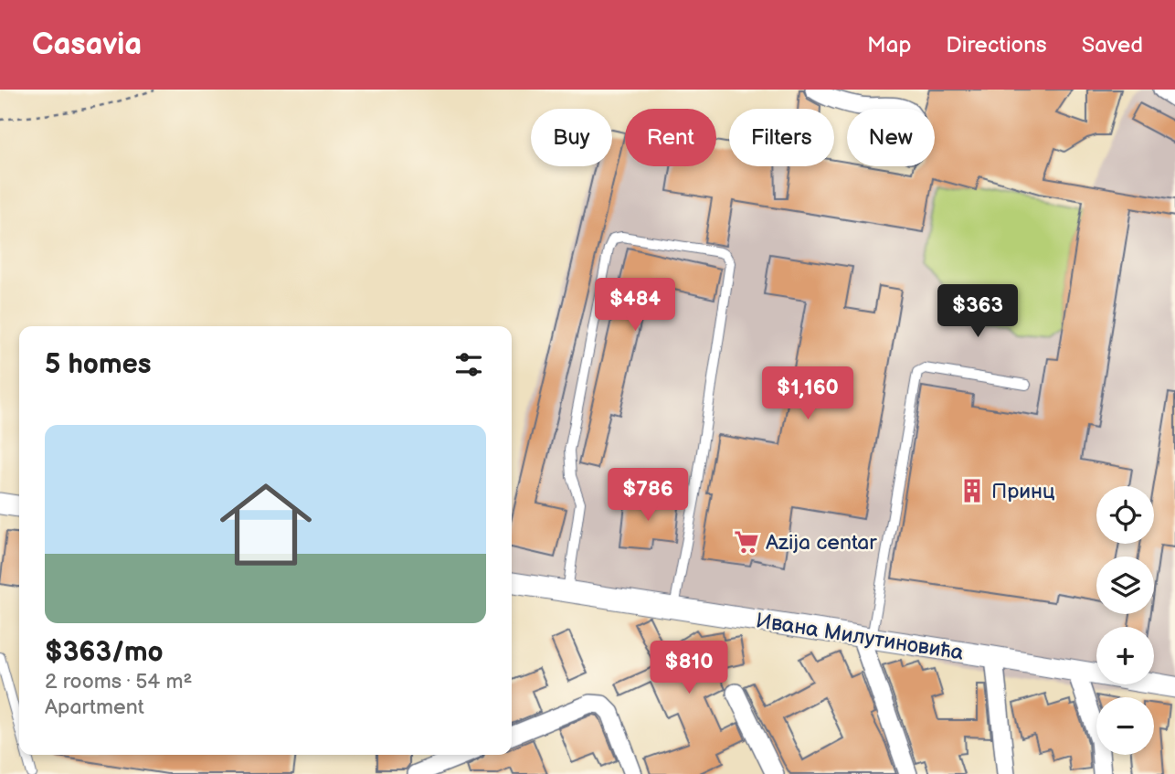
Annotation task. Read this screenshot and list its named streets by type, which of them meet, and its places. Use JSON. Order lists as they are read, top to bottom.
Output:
{
  "streets": {
    "street": ["Ивана Милутиновића"]
  },
  "places": {
    "building": ["Принц"],
    "supermarket": ["Azija centar"]
  },
  "page": {
    "header": "Casavia",
    "nav": ["Map", "Directions", "Saved"],
    "chip": [
      "Buy",
      "Rent",
      "Filters",
      "New"
    ],
    "price": [
      "$484",
      "$363",
      "$1,160",
      "$786",
      "$810"
    ],
    "heading": "5 homes",
    "list": [
      {
        "name": "$363/mo",
        "note": "2 rooms · 54 m² · Apartment"
      }
    ],
    "map_buttons": ["+", "−"]
  }
}
